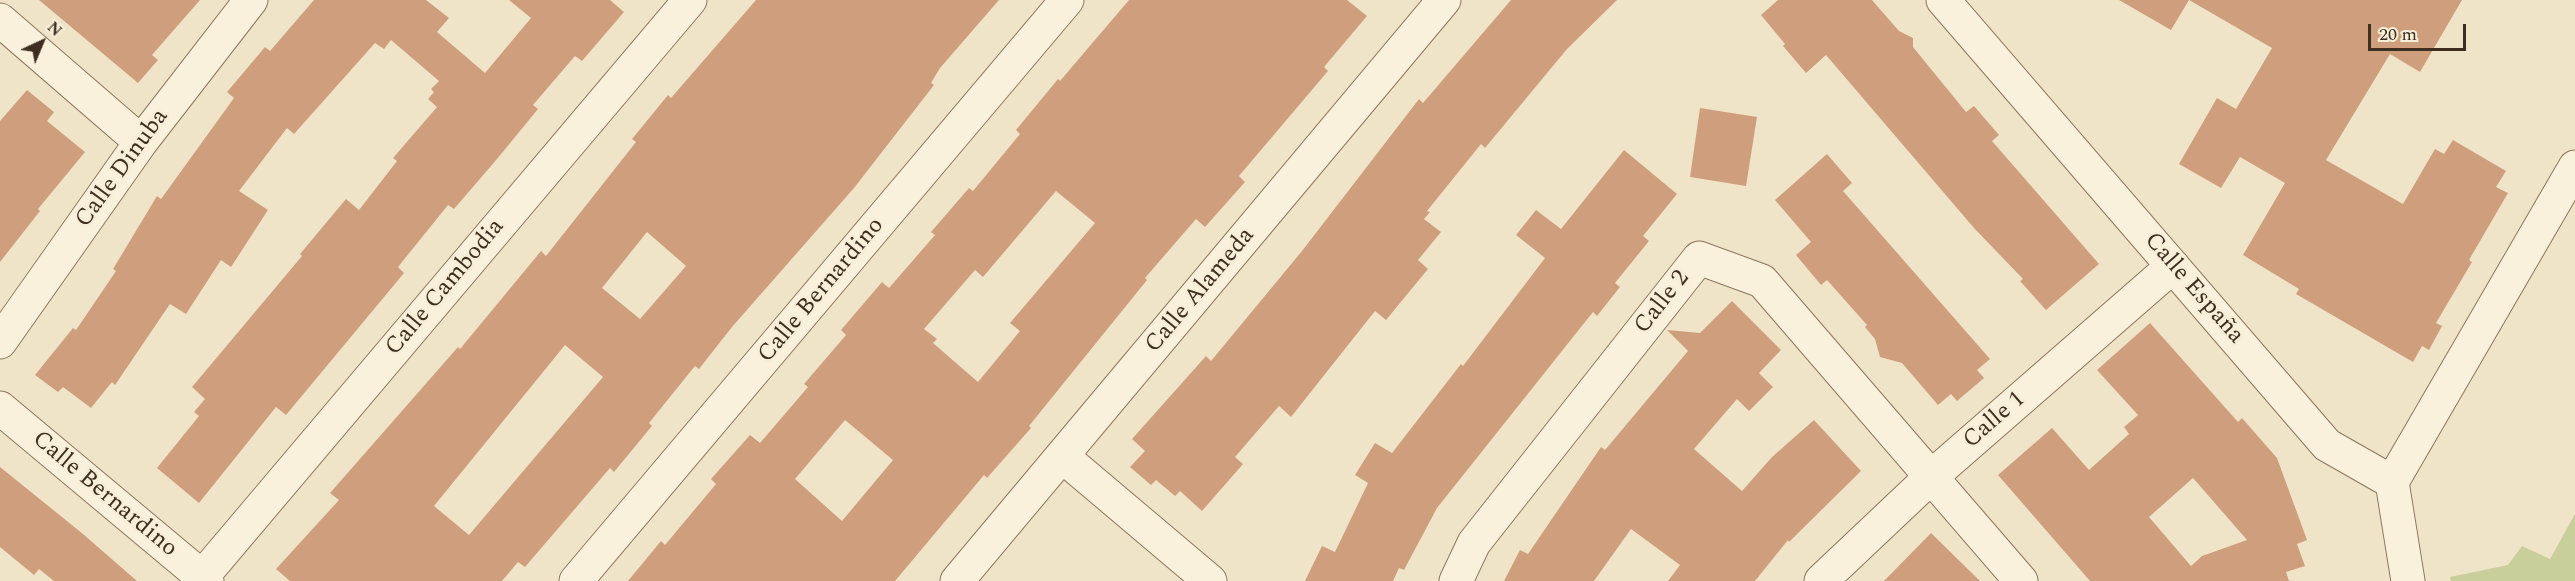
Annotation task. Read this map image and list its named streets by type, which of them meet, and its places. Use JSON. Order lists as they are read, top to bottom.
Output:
{
  "streets": {
    "street": [
      "Calle Dinuba",
      "Calle Cambodia",
      "Calle España",
      "Calle Bernardino",
      "Calle Alameda",
      "Calle 2",
      "Calle 1"
    ]
  },
  "crossings": [
    ["Calle Cambodia", "Calle Bernardino"],
    ["Calle España", "Calle 1"],
    ["Calle 2", "Calle 1"]
  ],
  "scale_bar": "20 m",
  "north": "top right"
}
